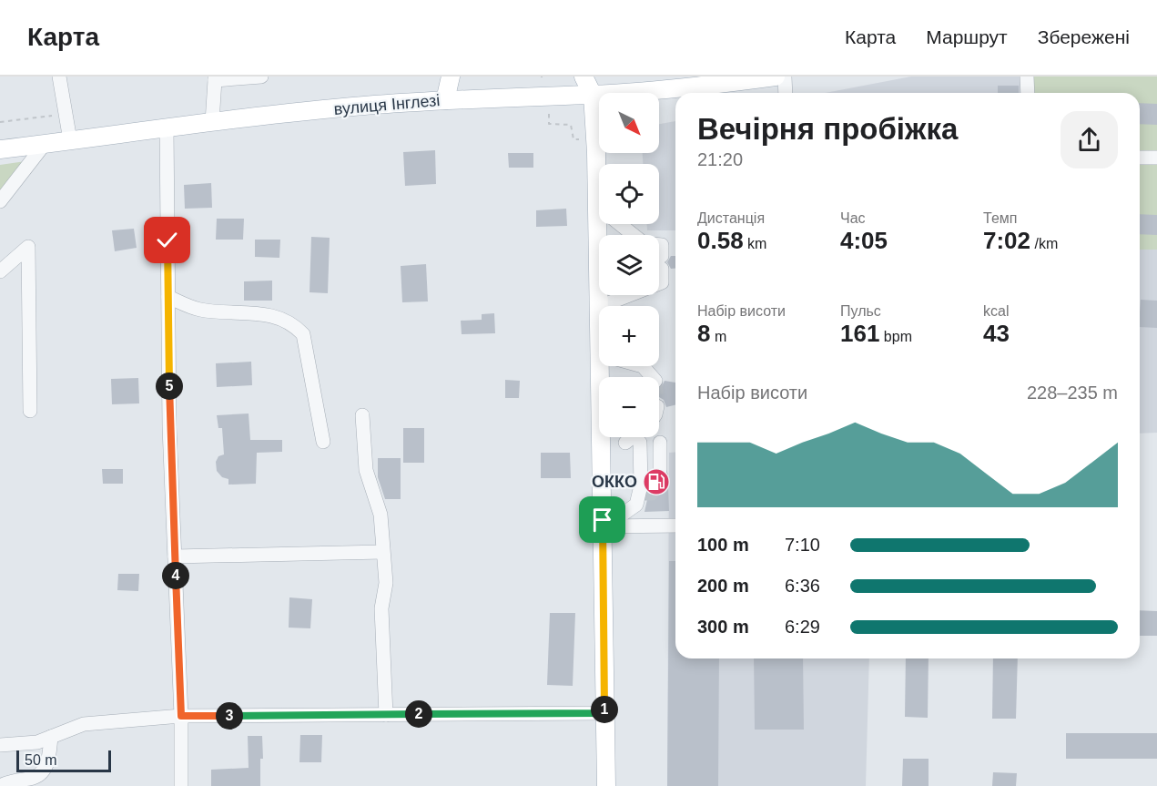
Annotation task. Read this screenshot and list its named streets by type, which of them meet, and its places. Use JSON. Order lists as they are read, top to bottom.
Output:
{
  "streets": {
    "main road": ["вулиця Інглезі"]
  },
  "places": {
    "fuel station": ["ОККО"]
  },
  "scale_bar": "50 m",
  "north": "bottom right",
  "page": {
    "header": "Карта",
    "nav": ["Карта", "Маршрут", "Збережені"],
    "map_buttons": ["+", "−"],
    "heading": ["Вечірня пробіжка", "21:20"],
    "stats": [
      ["Дистанція", "0.58 km"],
      ["Час", "4:05"],
      ["Темп", "7:02 /km"],
      ["Набір висоти", "8 m"],
      ["Пульс", "161 bpm"],
      ["kcal", "43"]
    ],
    "chart": ["Набір висоти", "228–235 m"],
    "pins": [
      "5",
      "4",
      "1",
      "2",
      "3"
    ],
    "list": [
      {
        "name": "100 m",
        "note": "7:10"
      },
      {
        "name": "200 m",
        "note": "6:36"
      },
      {
        "name": "300 m",
        "note": "6:29"
      }
    ],
    "scale": "50 m"
  }
}
